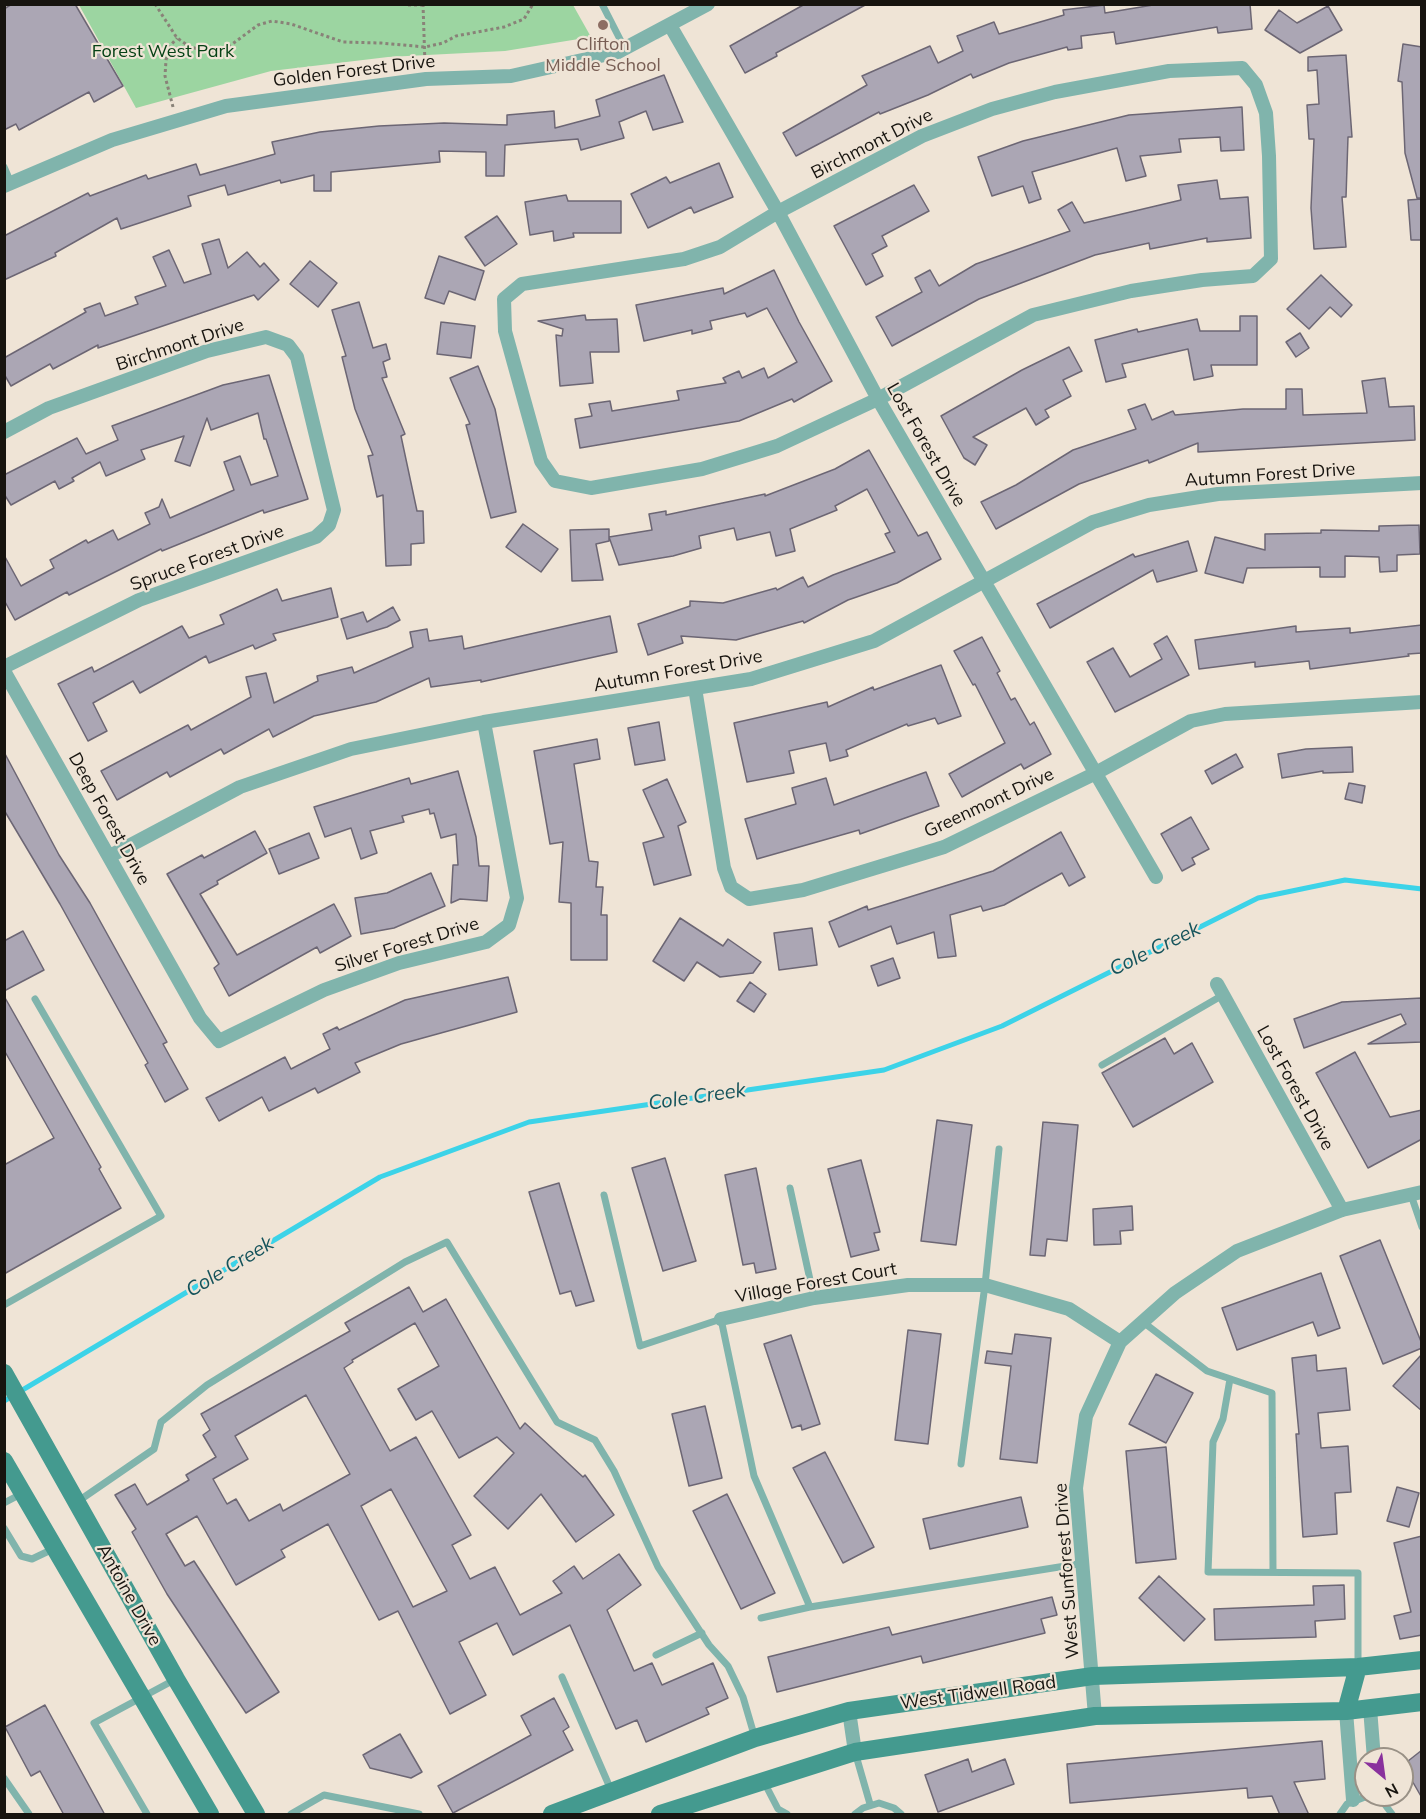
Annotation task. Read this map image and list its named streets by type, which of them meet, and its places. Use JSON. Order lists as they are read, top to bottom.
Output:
{
  "streets": {
    "main road": ["Antoine Drive", "West Tidwell Road"],
    "street": [
      "Golden Forest Drive",
      "Birchmont Drive",
      "Lost Forest Drive",
      "Autumn Forest Drive",
      "Spruce Forest Drive",
      "Greenmont Drive",
      "Deep Forest Drive",
      "Silver Forest Drive",
      "Village Forest Court",
      "West Sunforest Drive"
    ]
  },
  "crossings": [
    ["Golden Forest Drive", "Lost Forest Drive"],
    ["Birchmont Drive", "Lost Forest Drive"],
    ["Birchmont Drive", "Spruce Forest Drive"],
    ["Lost Forest Drive", "Autumn Forest Drive"],
    ["Lost Forest Drive", "Greenmont Drive"],
    ["Lost Forest Drive", "West Sunforest Drive"],
    ["Autumn Forest Drive", "Greenmont Drive"],
    ["Autumn Forest Drive", "Deep Forest Drive"],
    ["Autumn Forest Drive", "Silver Forest Drive"],
    ["Spruce Forest Drive", "Deep Forest Drive"],
    ["Deep Forest Drive", "Silver Forest Drive"],
    ["Village Forest Court", "West Sunforest Drive"],
    ["West Sunforest Drive", "West Tidwell Road"]
  ],
  "water": ["Cole Creek"],
  "parks": ["Forest West Park"],
  "places": ["Clifton Middle School"],
  "north": "bottom right"
}
